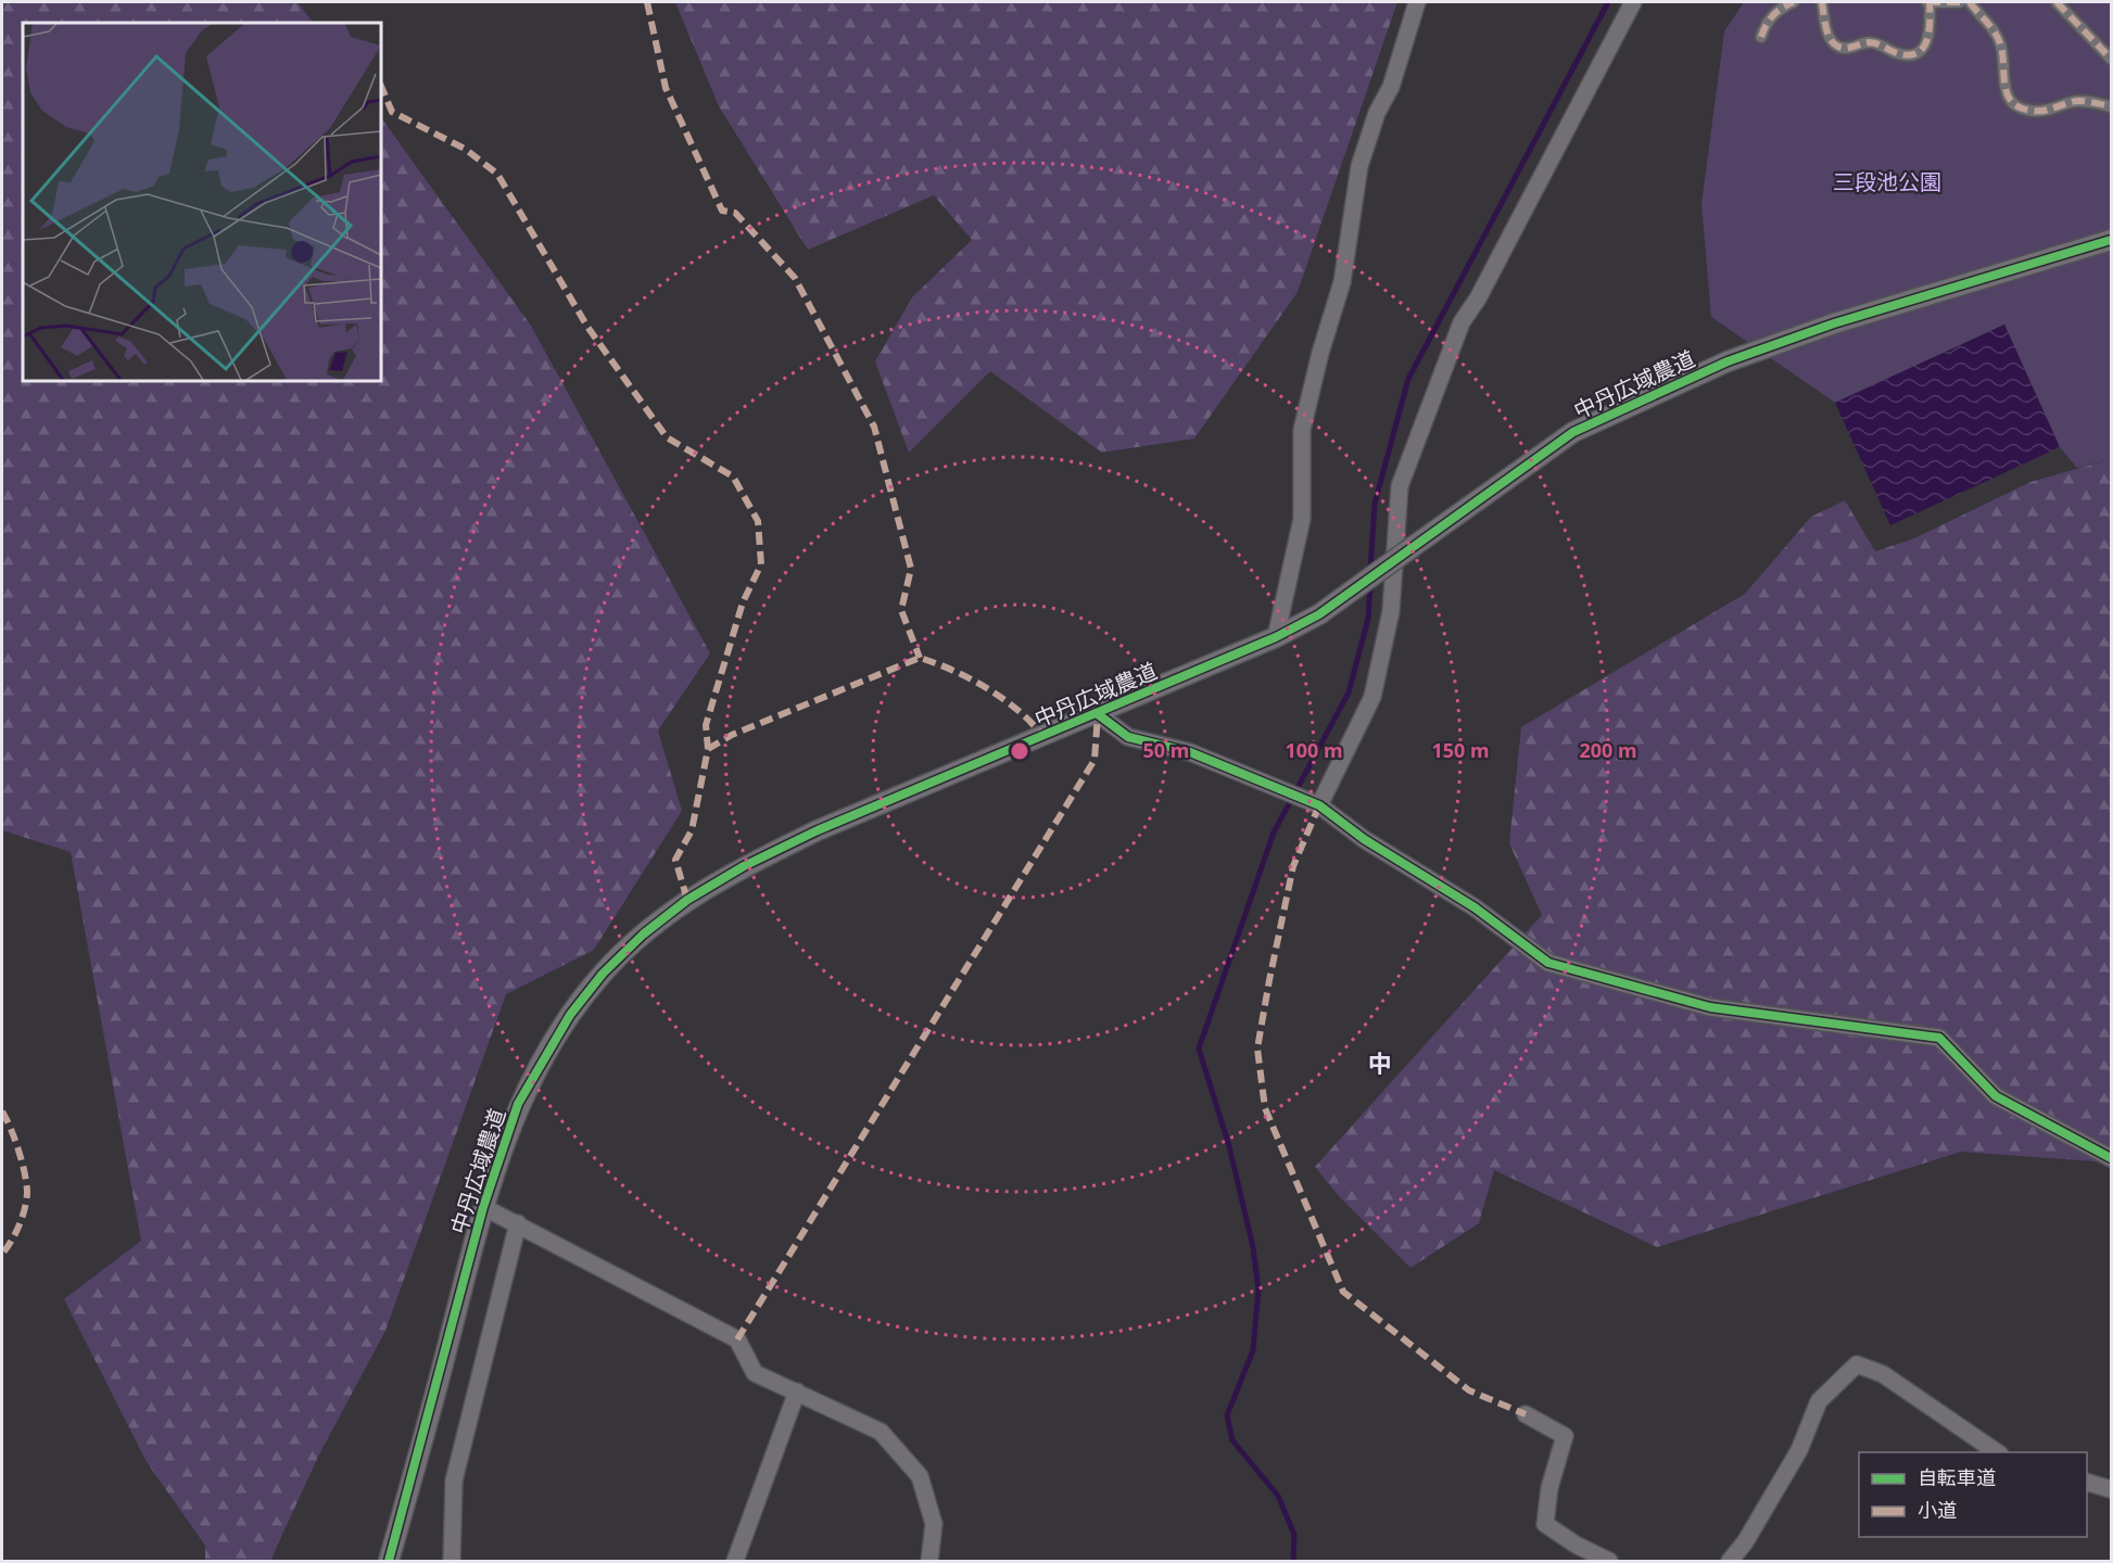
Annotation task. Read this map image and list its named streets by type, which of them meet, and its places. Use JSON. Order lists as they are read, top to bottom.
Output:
{
  "streets": {
    "street": ["中丹広域農道"]
  },
  "districts": ["中"],
  "parks": ["三段池公園"],
  "legend": ["自転車道", "小道"],
  "rings": [
    "50 m",
    "100 m",
    "150 m",
    "200 m"
  ]
}
